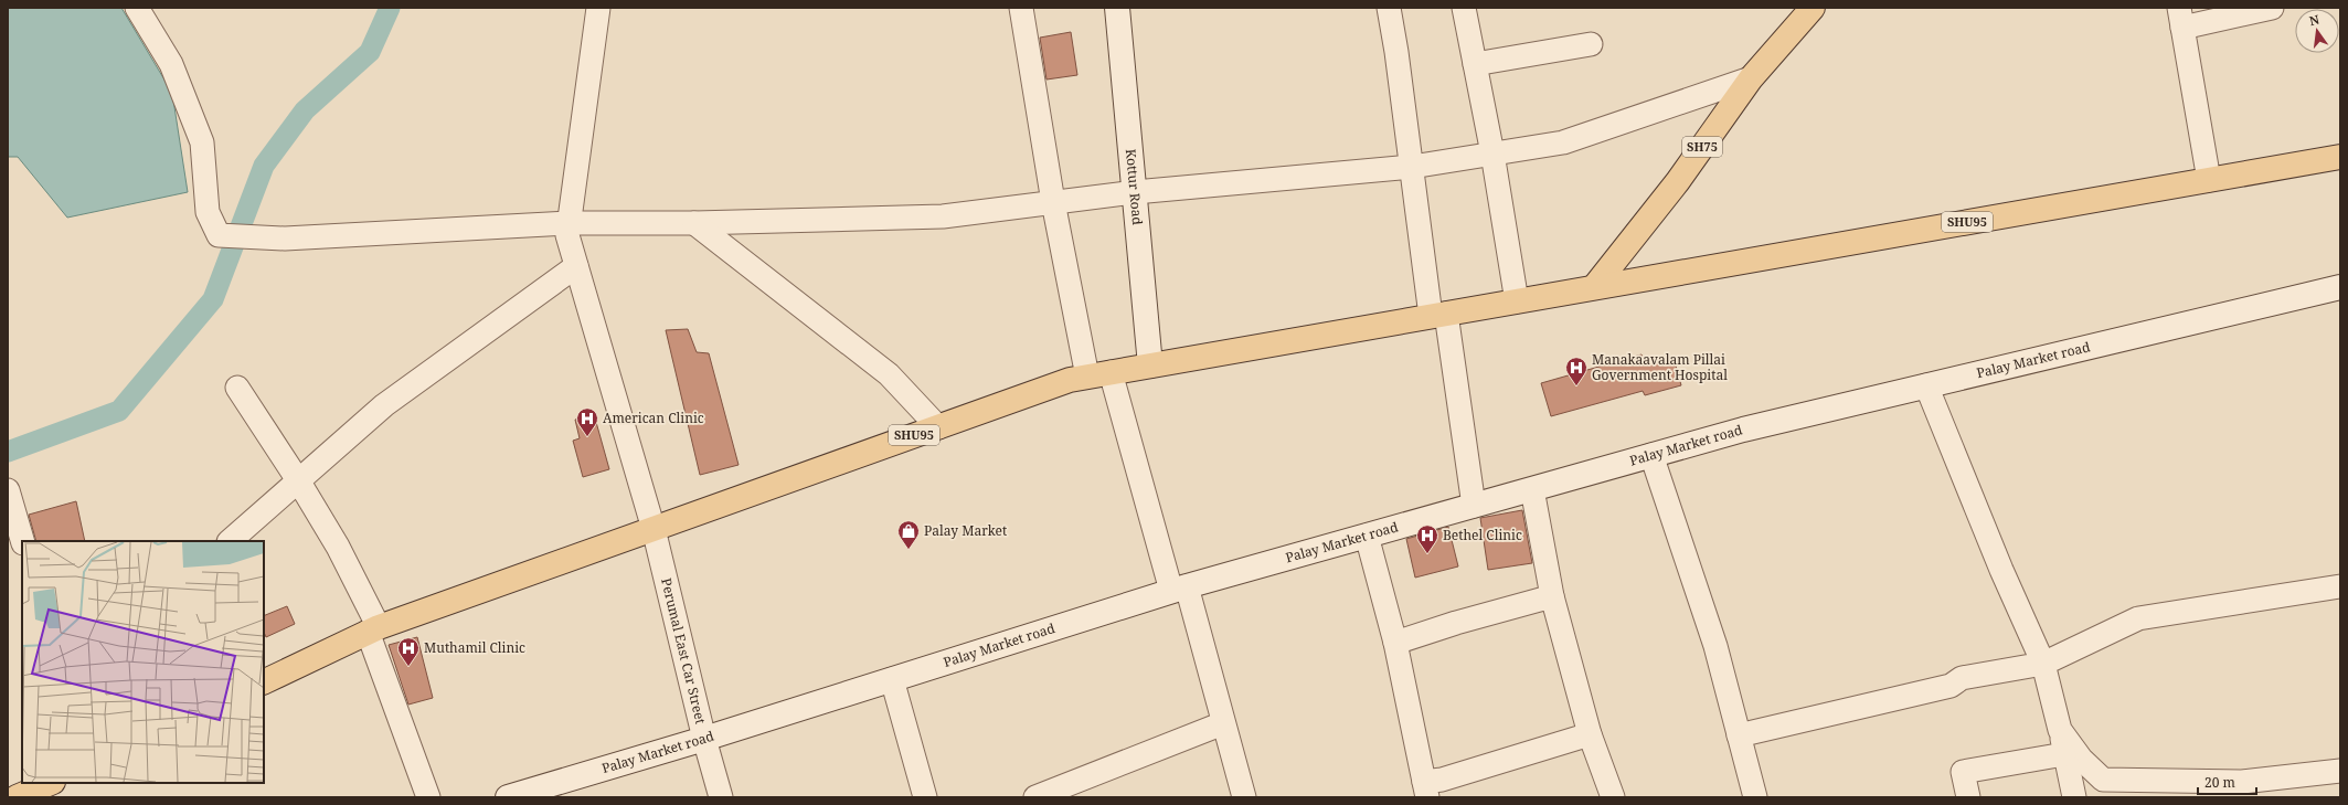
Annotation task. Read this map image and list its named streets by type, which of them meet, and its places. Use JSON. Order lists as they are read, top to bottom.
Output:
{
  "streets": {
    "main road": ["SH75", "SHU95"],
    "street": ["Kottur Road", "Palay Market road", "Perumal East Car Street"]
  },
  "crossings": [
    ["SH75", "SHU95"],
    ["Kottur Road", "SHU95"],
    ["SHU95", "Perumal East Car Street"],
    ["Palay Market road", "Perumal East Car Street"]
  ],
  "places": {
    "hospital": [
      "Manakaavalam Pillai Government Hospital",
      "American Clinic",
      "Bethel Clinic",
      "Muthamil Clinic"
    ],
    "shop": ["Palay Market"]
  },
  "scale_bar": "20 m",
  "north": "top"
}
